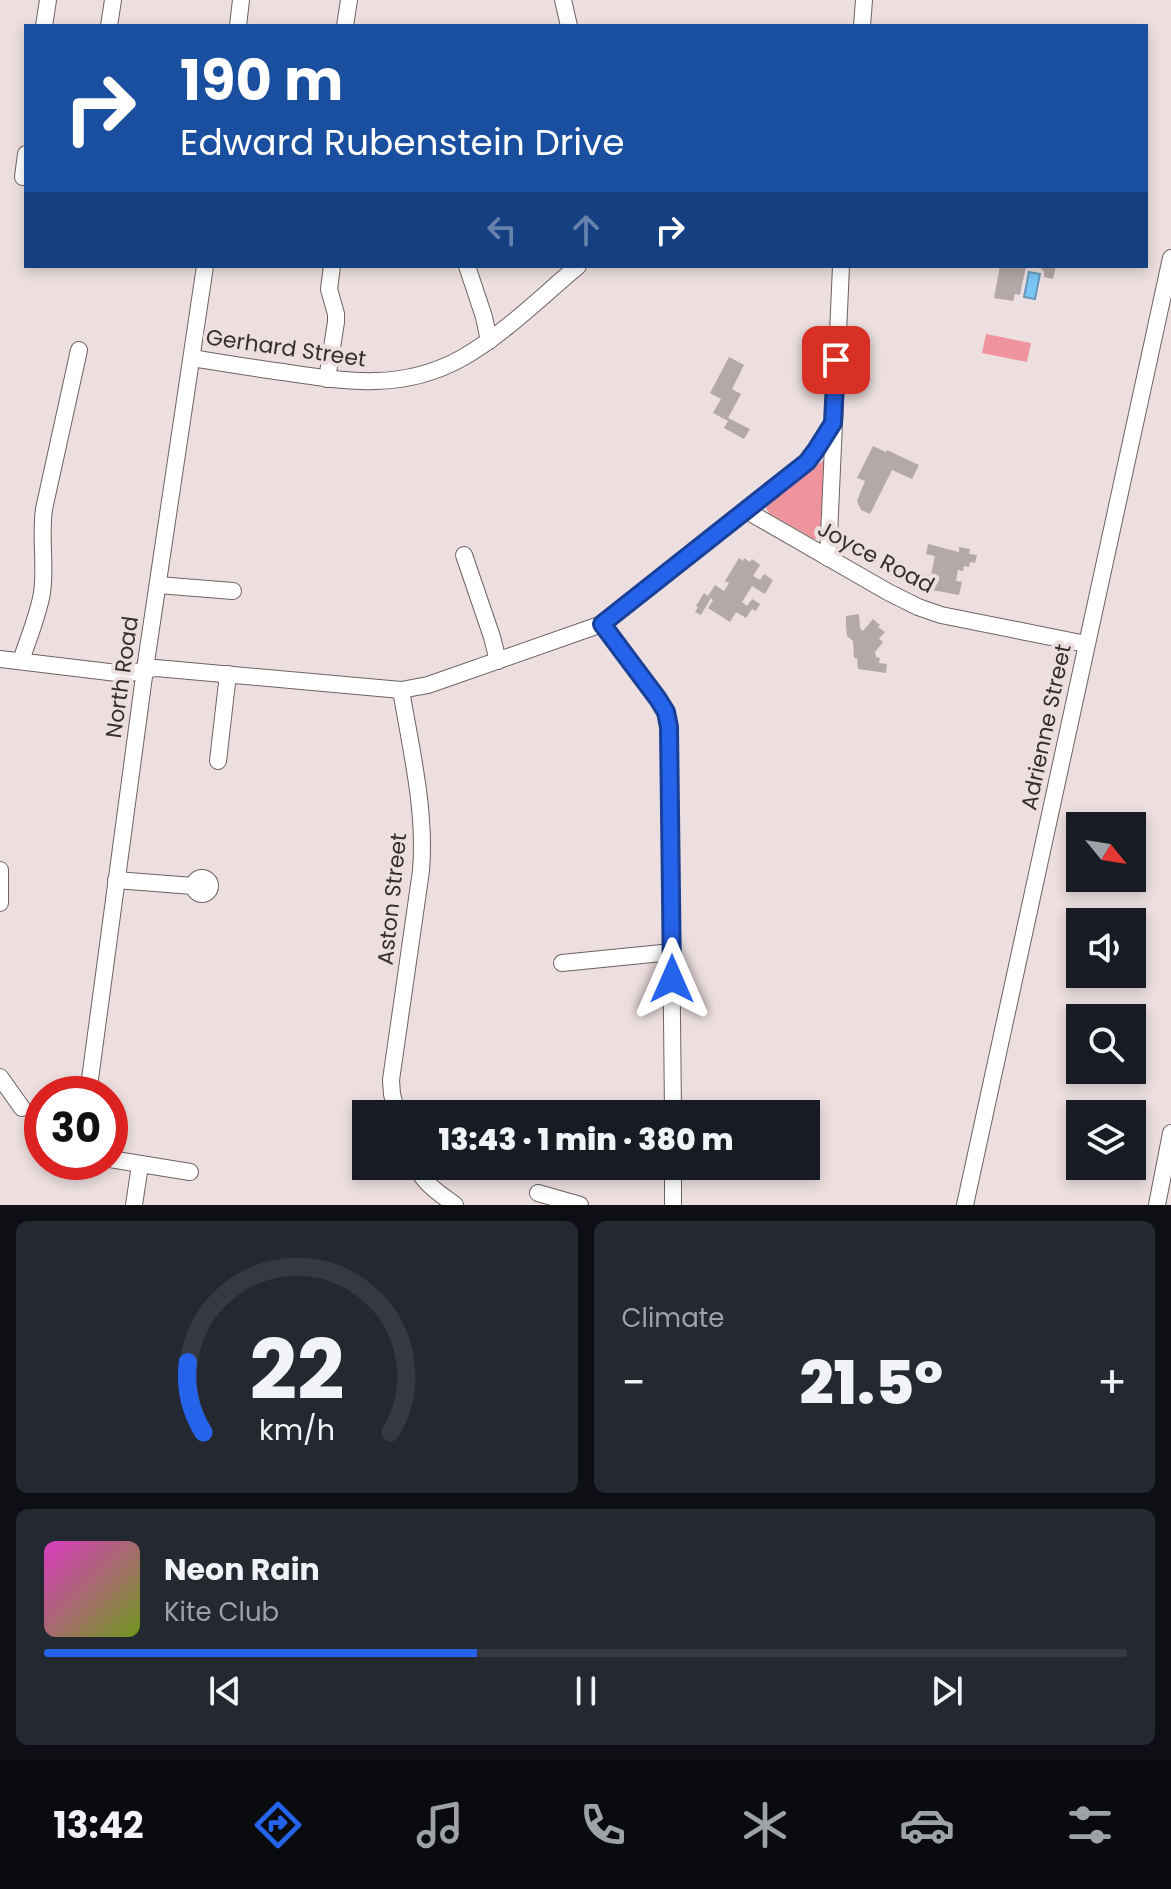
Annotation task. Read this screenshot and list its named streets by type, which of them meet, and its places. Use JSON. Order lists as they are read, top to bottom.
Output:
{
  "streets": {
    "street": [
      "Gerhard Street",
      "Joyce Road",
      "North Road",
      "Adrienne Street",
      "Aston Street"
    ]
  },
  "crossings": [
    ["Gerhard Street", "North Road"],
    ["Joyce Road", "Adrienne Street"]
  ],
  "north": "bottom right",
  "page": {
    "turn": ["190 m", "Edward Rubenstein Drive"],
    "limit": "30",
    "trip": "13:43 · 1 min · 380 m",
    "tile": "Climate",
    "heat": ["−", "21.5°", "+"],
    "song": ["Neon Rain", "Kite Club"],
    "tabs": "13:42",
    "gauge": ["22", "km/h"]
  }
}
